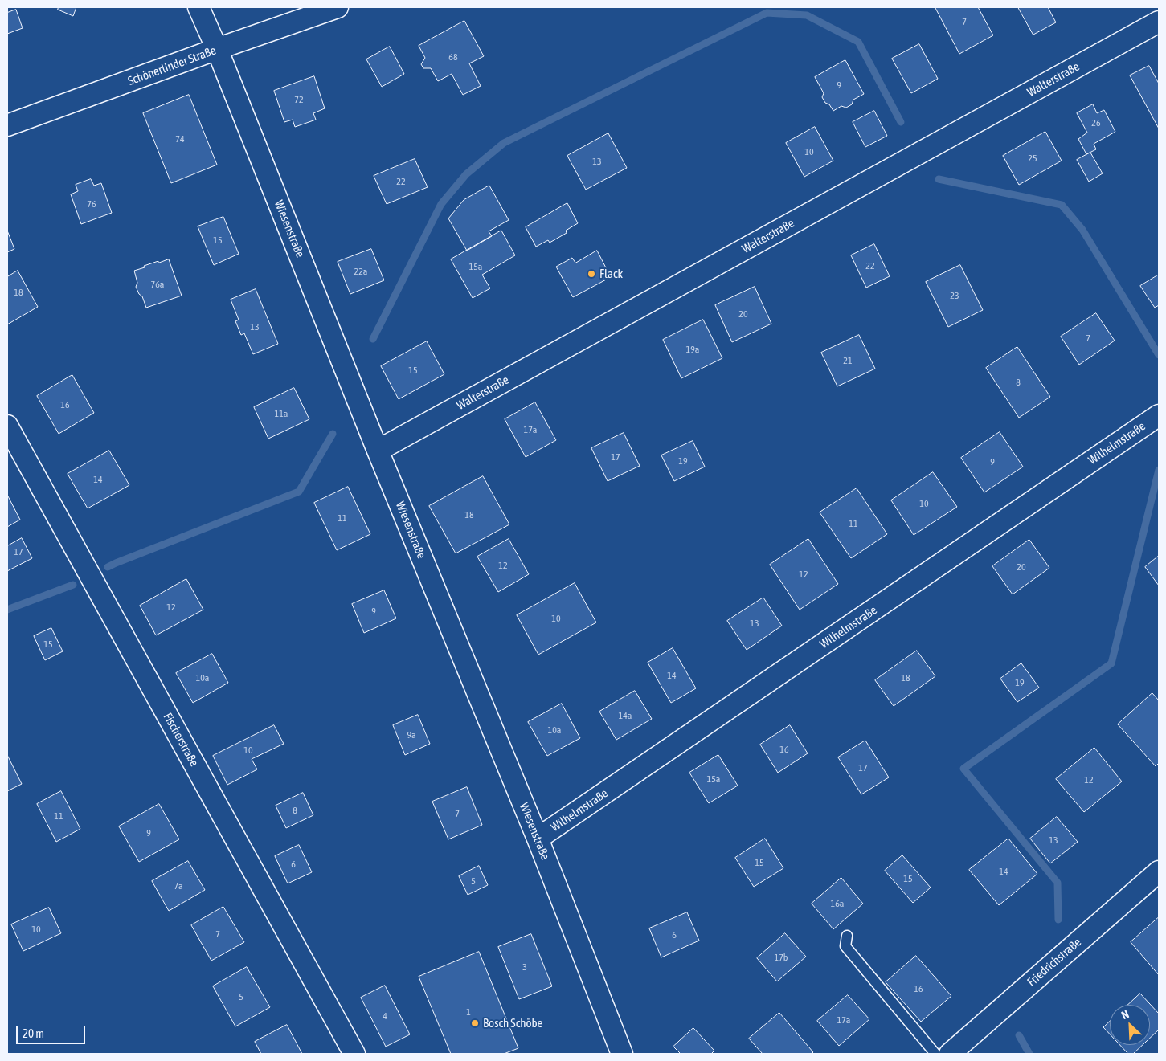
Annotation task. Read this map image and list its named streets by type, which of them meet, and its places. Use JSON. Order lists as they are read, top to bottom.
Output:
{
  "streets": {
    "street": [
      "Schönerlinder Straße",
      "Walterstraße",
      "Wiesenstraße",
      "Wilhelmstraße",
      "Fischerstraße",
      "Friedrichstraße"
    ]
  },
  "crossings": [
    ["Schönerlinder Straße", "Wiesenstraße"],
    ["Walterstraße", "Wiesenstraße"],
    ["Wiesenstraße", "Wilhelmstraße"]
  ],
  "places": ["Flack", "Bosch Schöbe"],
  "house_numbers": [
    "7",
    "68",
    "9",
    "72",
    "26",
    "74",
    "10",
    "25",
    "13",
    "22",
    "76",
    "15",
    "22",
    "15a",
    "22a",
    "76a",
    "18",
    "23",
    "20",
    "13",
    "7",
    "19a",
    "21",
    "15",
    "8",
    "16",
    "11a",
    "17a",
    "17",
    "19",
    "9",
    "14",
    "10",
    "18",
    "11",
    "11",
    "17",
    "12",
    "20",
    "12",
    "12",
    "9",
    "10",
    "13",
    "15",
    "14",
    "10a",
    "18",
    "19",
    "14a",
    "10a",
    "9a",
    "16",
    "10",
    "17",
    "15a",
    "12",
    "8",
    "7",
    "11",
    "9",
    "13",
    "15",
    "6",
    "14",
    "15",
    "5",
    "7a",
    "16a",
    "10",
    "7",
    "6",
    "17b",
    "3",
    "16",
    "5",
    "1",
    "4",
    "17a"
  ],
  "scale_bar": "20 m",
  "north": "top left"
}
